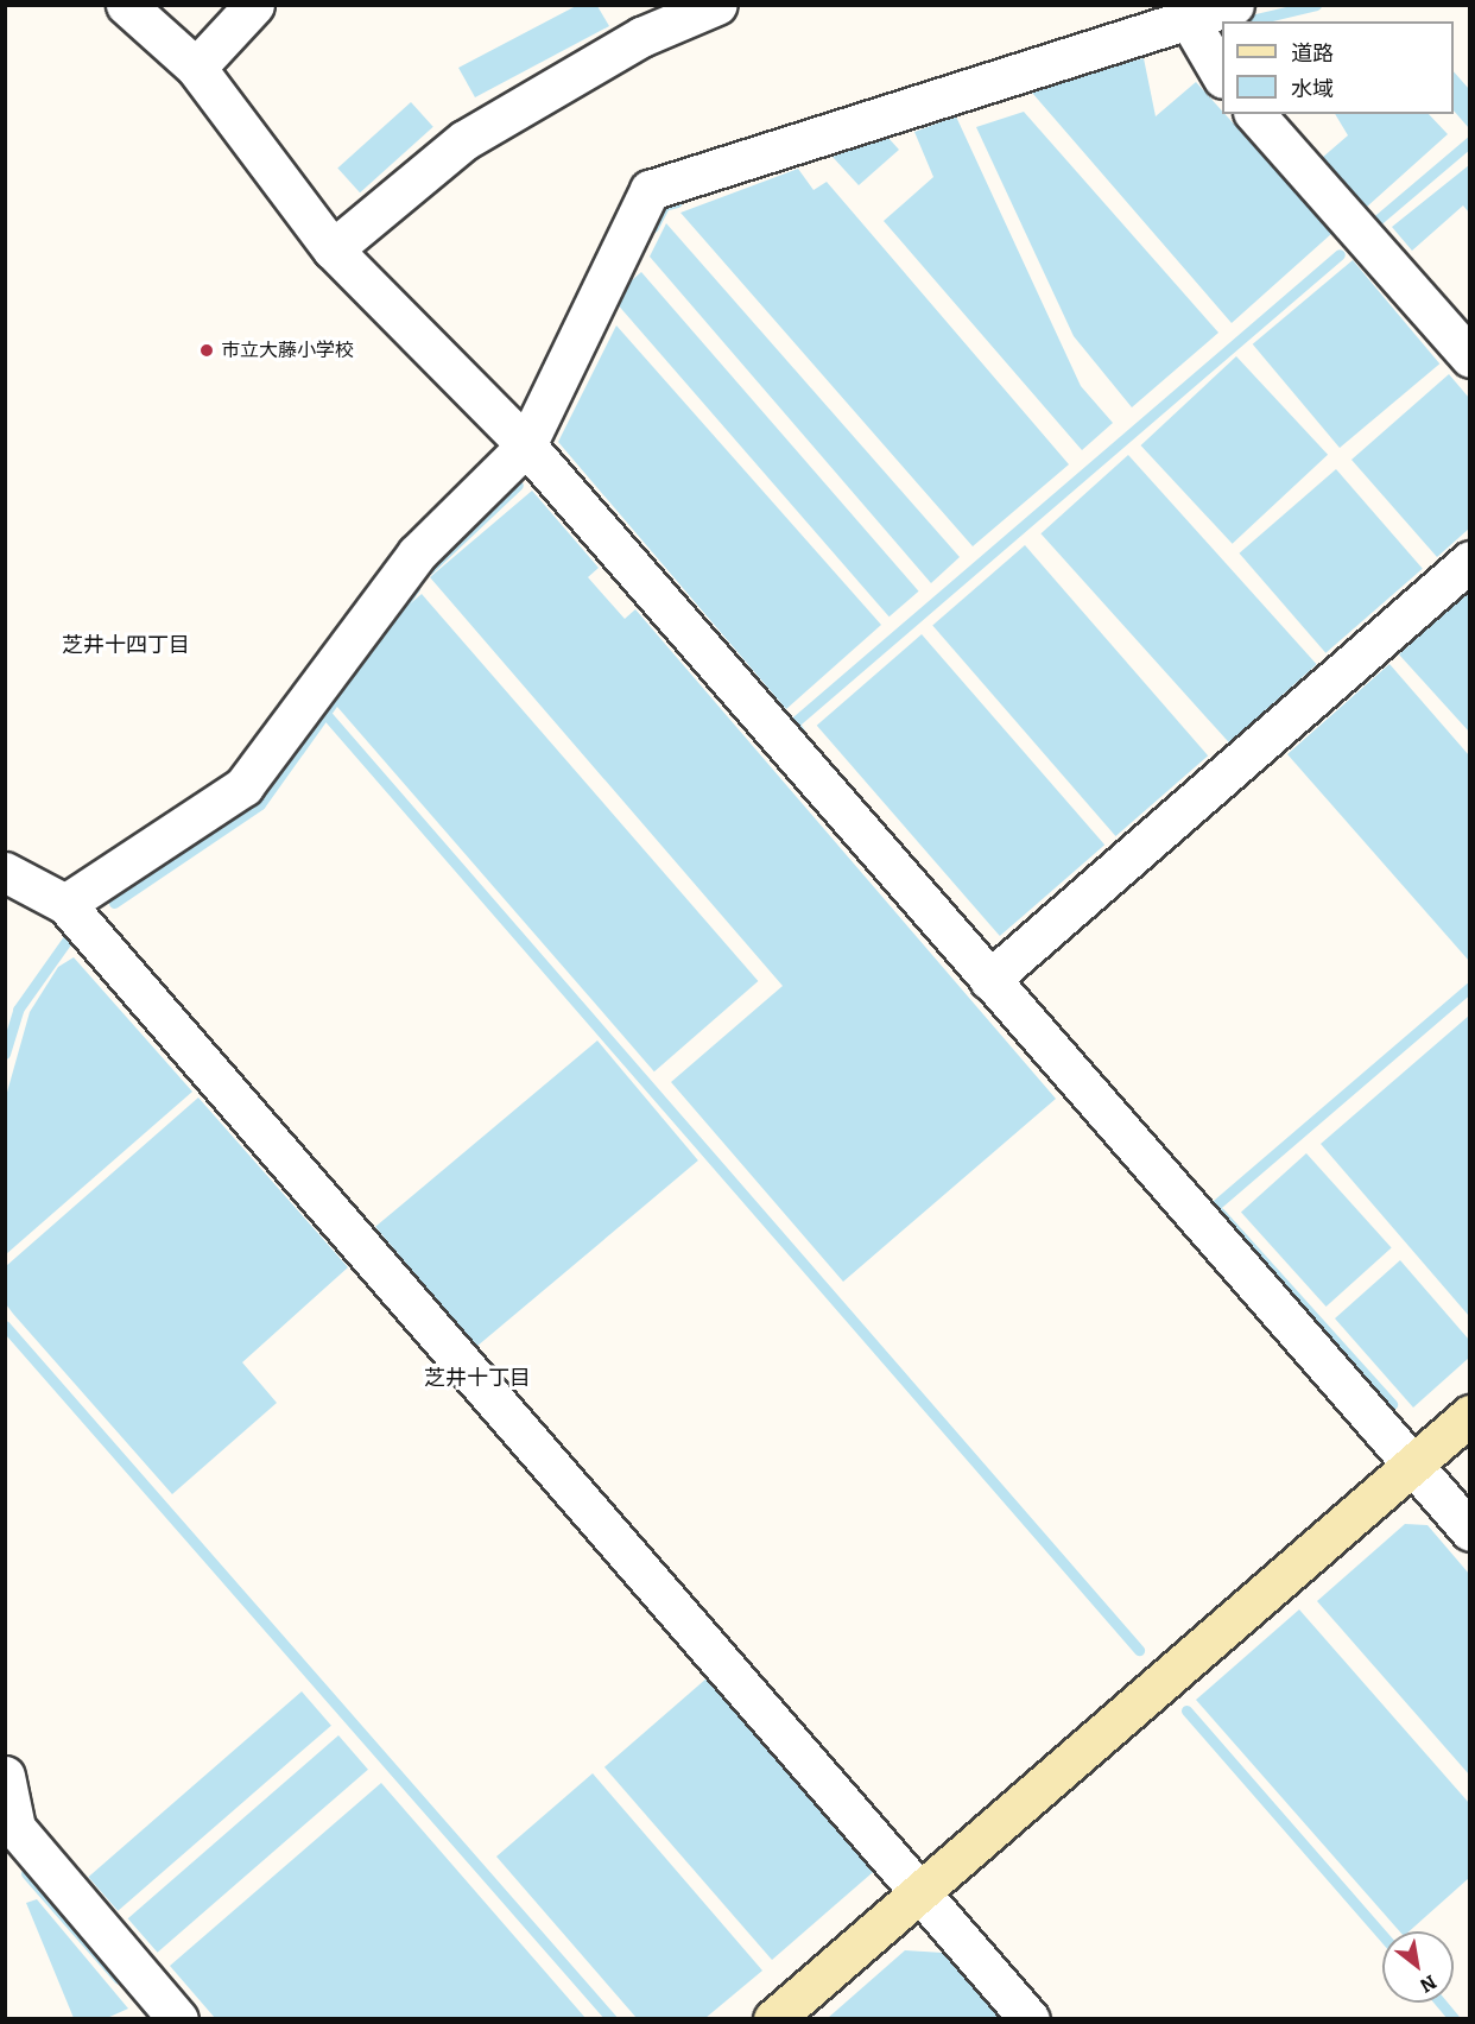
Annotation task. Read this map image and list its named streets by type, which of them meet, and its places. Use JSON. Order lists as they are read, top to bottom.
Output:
{
  "districts": ["芝井十四丁目", "芝井十丁目"],
  "places": ["市立大藤小学校"],
  "legend": ["道路", "水域"],
  "north": "bottom right"
}
